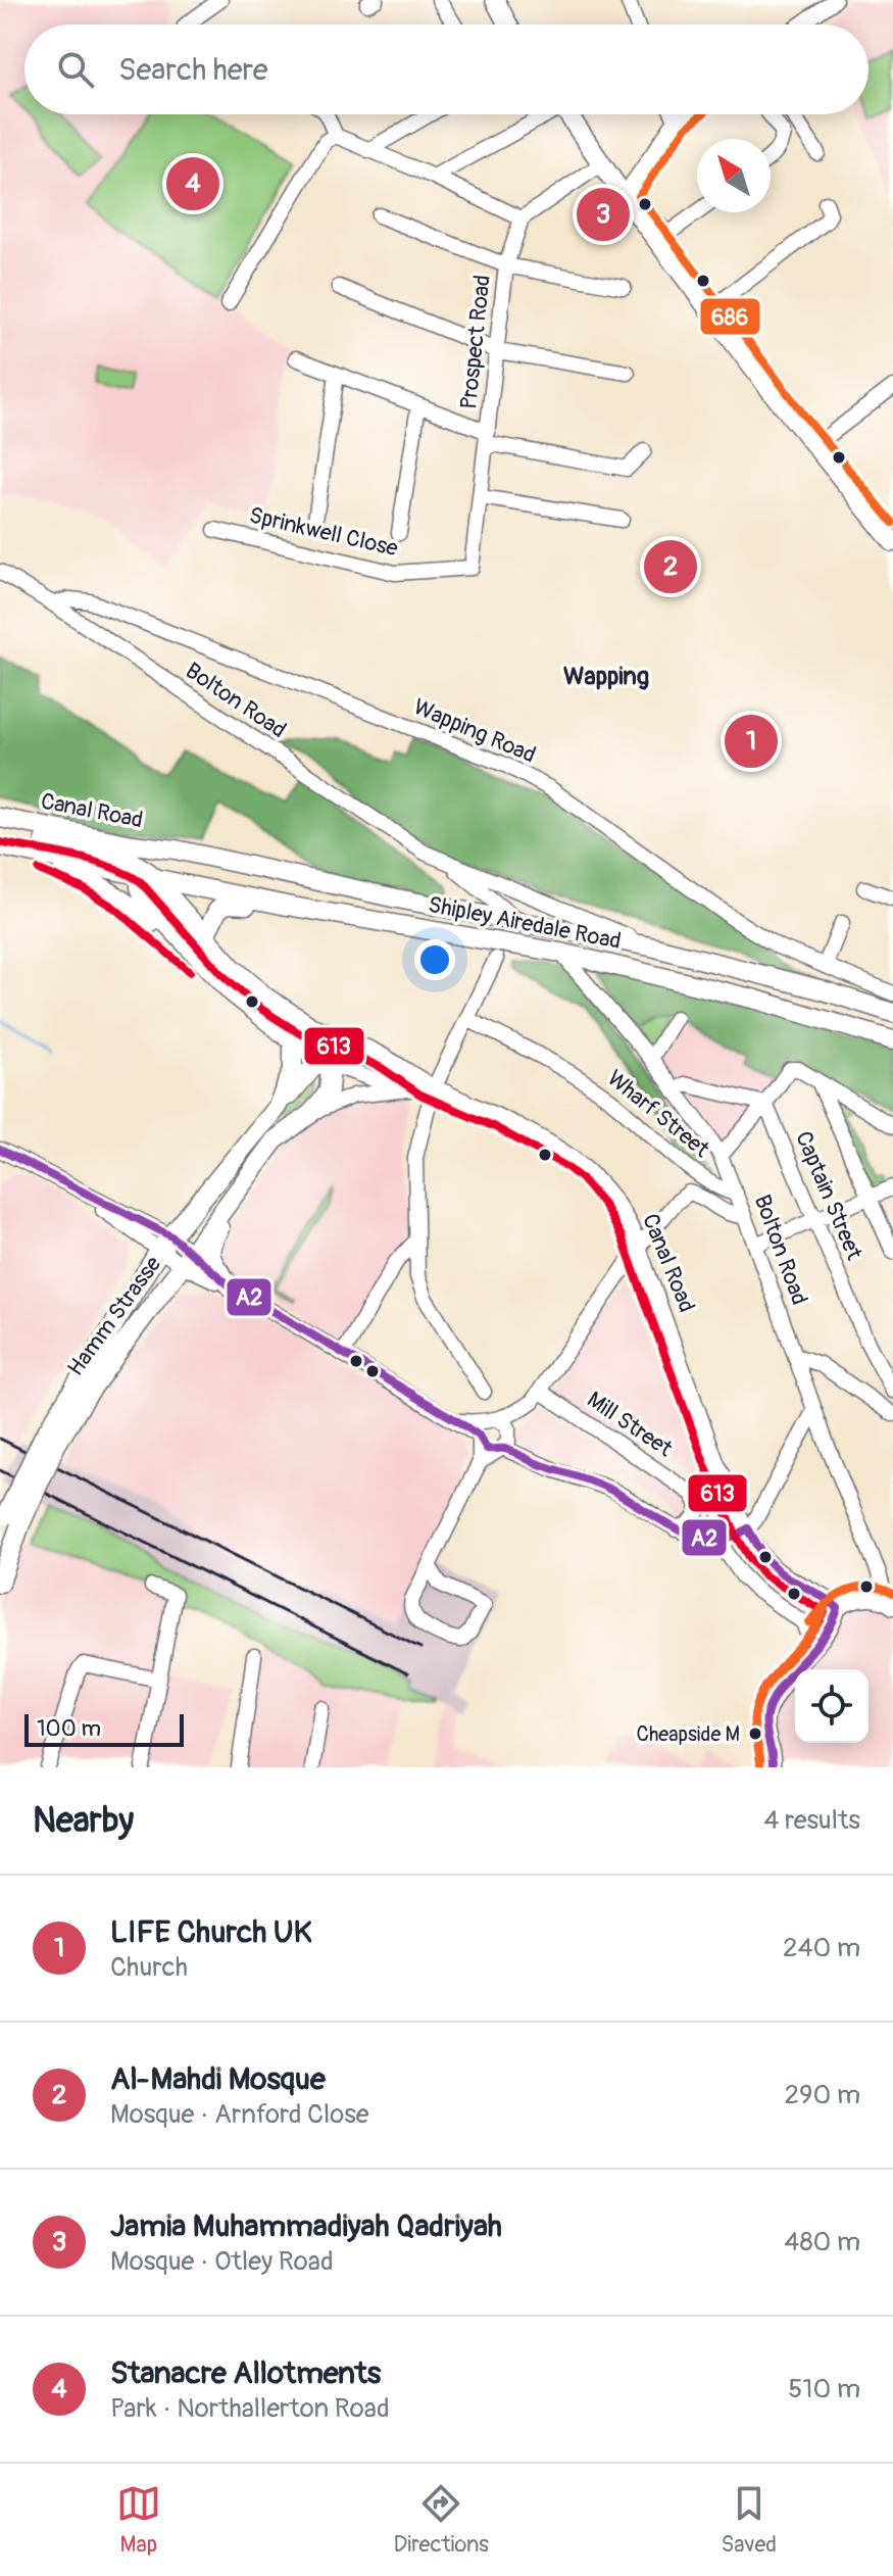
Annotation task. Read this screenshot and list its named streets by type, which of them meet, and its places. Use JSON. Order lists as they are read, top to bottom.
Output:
{
  "streets": {
    "main road": ["Canal Road", "Shipley Airedale Road", "Hamm Strasse"],
    "street": [
      "Prospect Road",
      "Sprinkwell Close",
      "Bolton Road",
      "Wapping Road",
      "Wharf Street",
      "Captain Street",
      "Mill Street"
    ]
  },
  "crossings": [
    ["Prospect Road", "Sprinkwell Close"],
    ["Bolton Road", "Wapping Road"],
    ["Bolton Road", "Shipley Airedale Road"],
    ["Bolton Road", "Wharf Street"],
    ["Wapping Road", "Shipley Airedale Road"],
    ["Canal Road", "Shipley Airedale Road"],
    ["Canal Road", "Hamm Strasse"]
  ],
  "districts": ["Wapping"],
  "places": ["Cheapside M"],
  "lines": ["transit line 686", "transit line 613", "transit line A2"],
  "scale_bar": "100 m",
  "north": "top left",
  "page": {
    "search": "Search here",
    "pins": [
      "4",
      "3",
      "2",
      "1"
    ],
    "scale": "100 m",
    "heading": ["Nearby", "4 results"],
    "list": [
      {
        "mark": "1",
        "name": "LIFE Church UK",
        "note": "Church",
        "value": "240 m"
      },
      {
        "mark": "2",
        "name": "Al‐Mahdi Mosque",
        "note": "Mosque · Arnford Close",
        "value": "290 m"
      },
      {
        "mark": "3",
        "name": "Jamia Muhammadiyah Qadriyah",
        "note": "Mosque · Otley Road",
        "value": "480 m"
      },
      {
        "mark": "4",
        "name": "Stanacre Allotments",
        "note": "Park · Northallerton Road",
        "value": "510 m"
      }
    ],
    "nav": ["Map", "Directions", "Saved"]
  }
}
